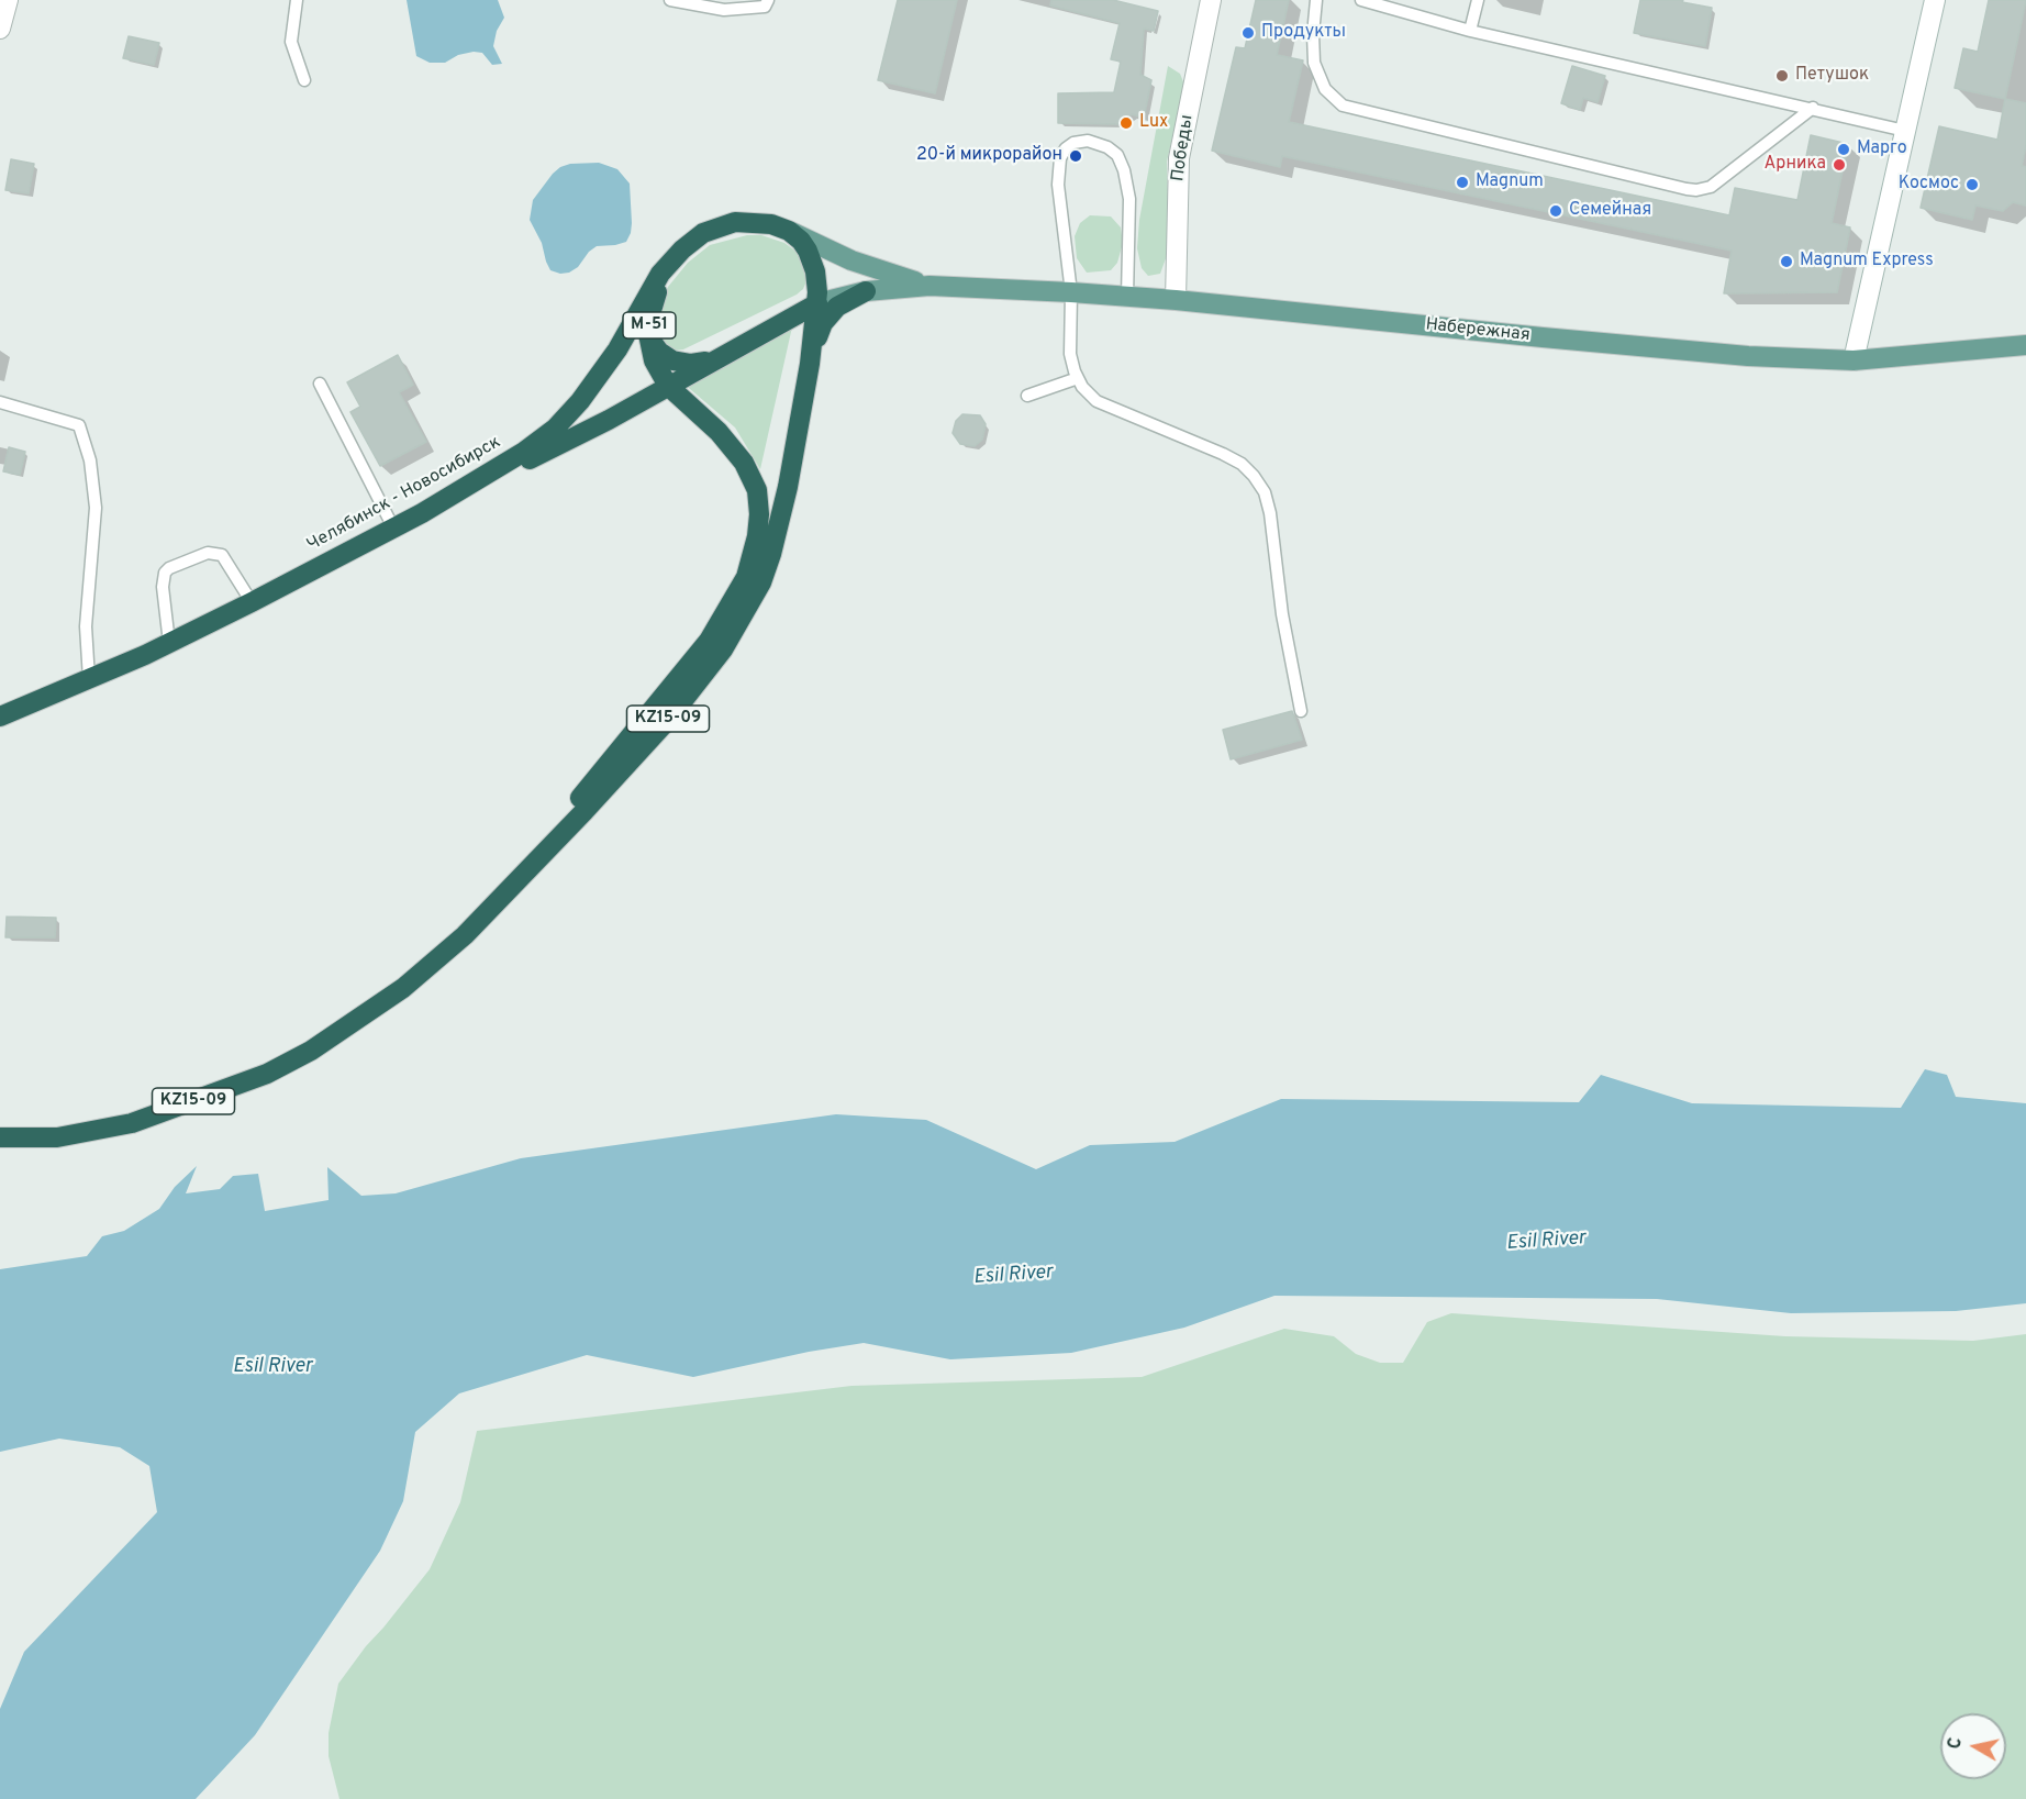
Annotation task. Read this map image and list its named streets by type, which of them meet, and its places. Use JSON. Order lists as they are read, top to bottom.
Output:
{
  "streets": {
    "highway": ["M-51", "Челябинск - Новосибирск", "KZ15-09"],
    "main road": ["Победы", "Набережная"]
  },
  "crossings": [
    ["Победы", "Набережная"],
    ["M-51", "Набережная"],
    ["M-51", "Челябинск - Новосибирск"],
    ["M-51", "KZ15-09"],
    ["Набережная", "Челябинск - Новосибирск"],
    ["Набережная", "KZ15-09"],
    ["Челябинск - Новосибирск", "KZ15-09"]
  ],
  "water": ["Esil River"],
  "places": [
    "Продукты",
    "Петушок",
    "Lux",
    "Марго",
    "20-й микрорайон",
    "Арника",
    "Magnum",
    "Космос",
    "Семейная",
    "Magnum Express"
  ],
  "north": "left"
}
